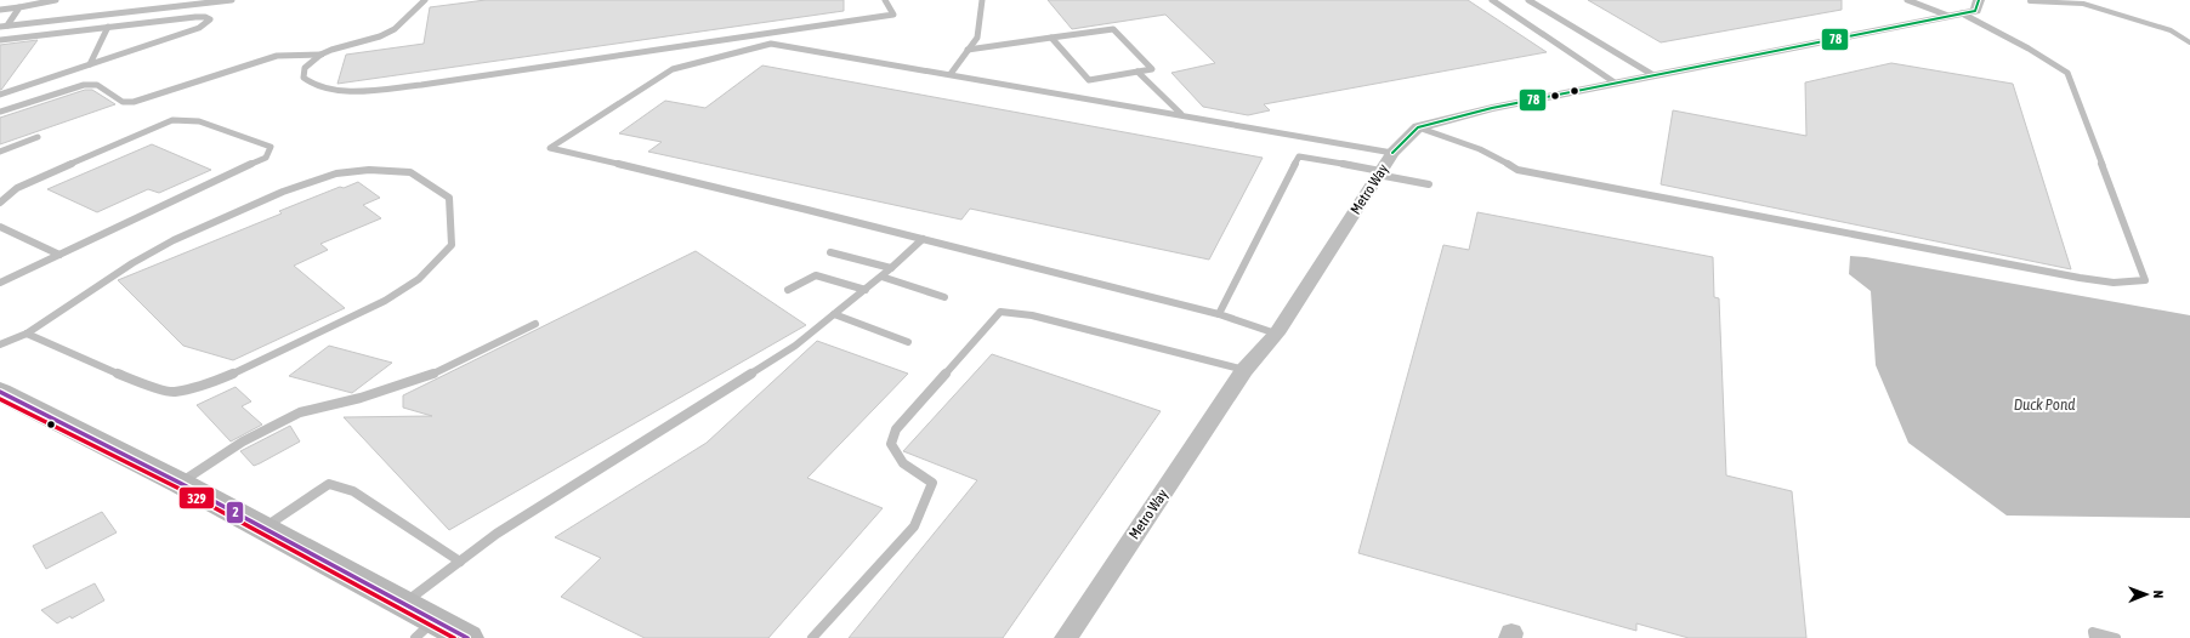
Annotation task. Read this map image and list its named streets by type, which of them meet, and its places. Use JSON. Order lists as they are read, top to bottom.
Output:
{
  "streets": {
    "street": ["Metro Way"]
  },
  "water": ["Duck Pond"],
  "lines": ["transit line 78", "transit line 2", "transit line 329"],
  "north": "right"
}
